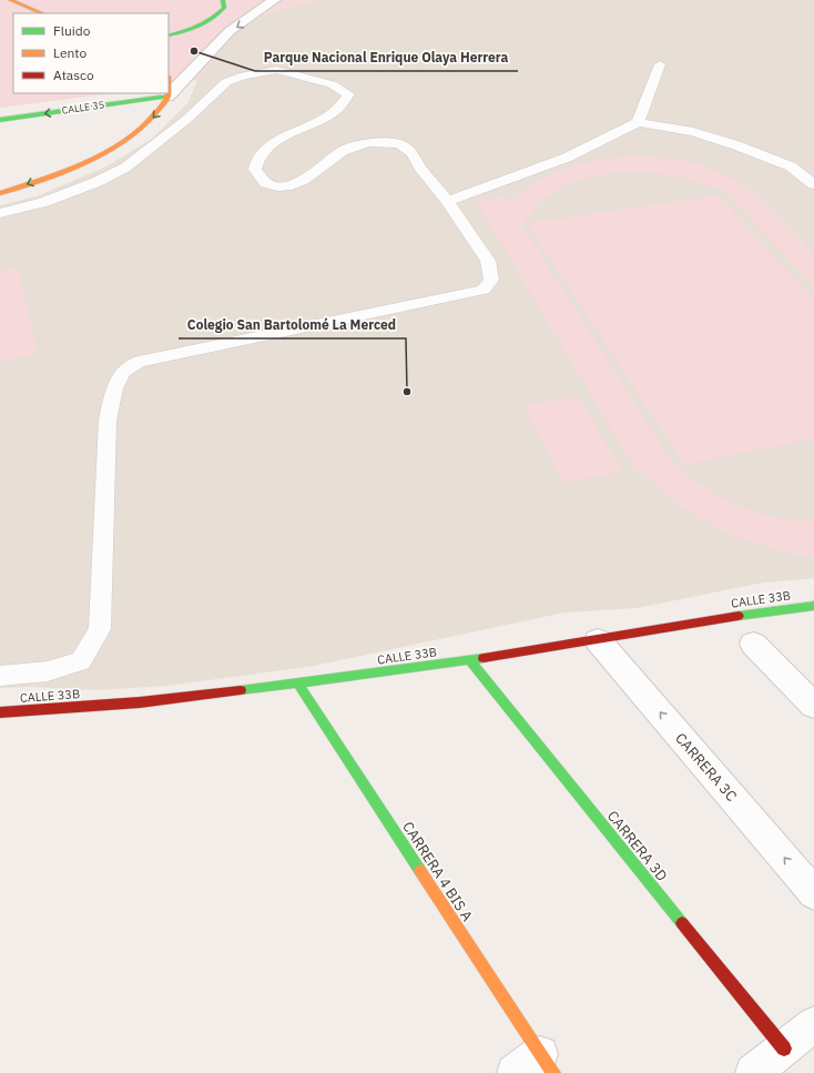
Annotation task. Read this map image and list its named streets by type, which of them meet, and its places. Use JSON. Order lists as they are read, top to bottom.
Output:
{
  "streets": {
    "street": [
      "CALLE 35",
      "CALLE 33B",
      "CARRERA 3C",
      "CARRERA 3D",
      "CARRERA 4 BIS A"
    ]
  },
  "crossings": [
    ["CALLE 33B", "CARRERA 3C"],
    ["CALLE 33B", "CARRERA 3D"],
    ["CALLE 33B", "CARRERA 4 BIS A"]
  ],
  "one_way": ["CARRERA 3C"],
  "places": ["Parque Nacional Enrique Olaya Herrera", "Colegio San Bartolomé La Merced"],
  "legend": ["Fluido", "Lento", "Atasco"]
}
